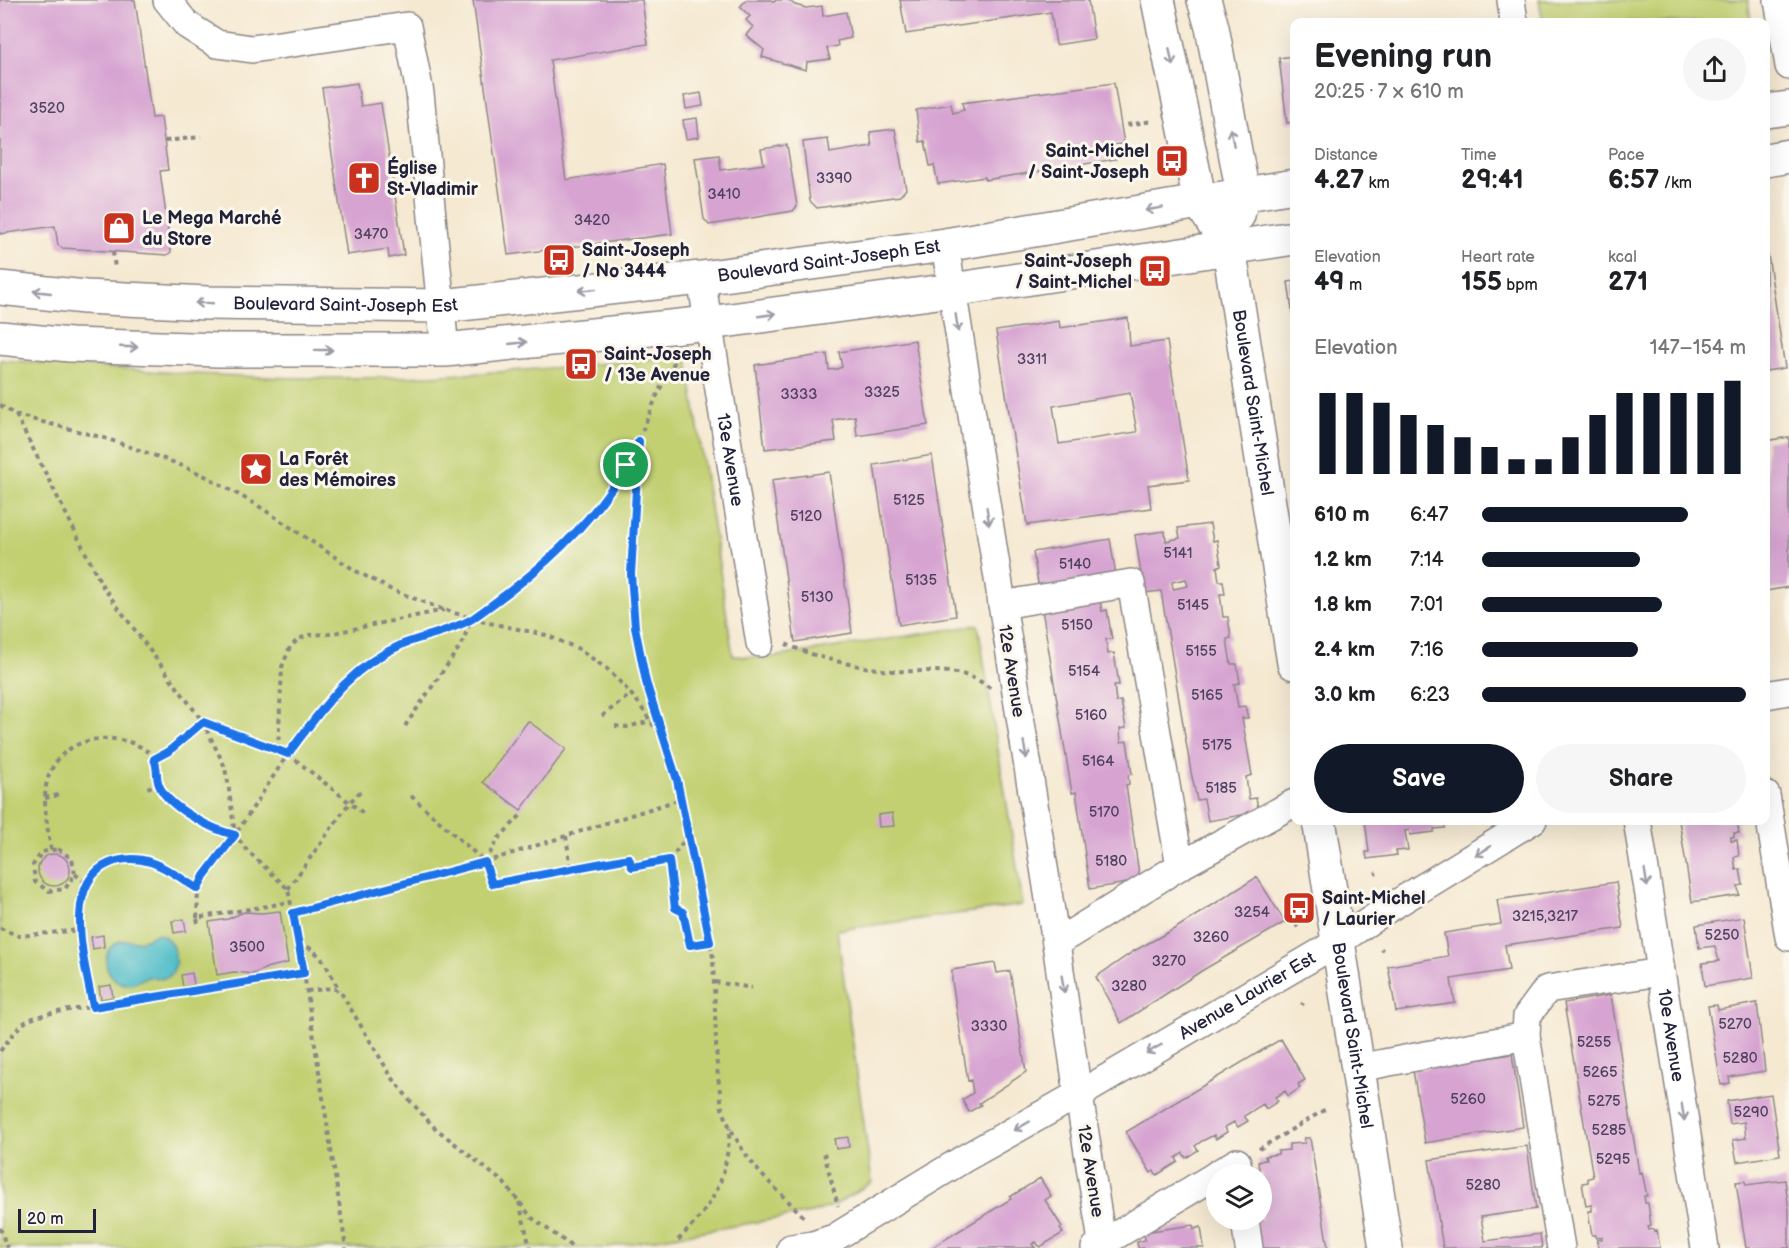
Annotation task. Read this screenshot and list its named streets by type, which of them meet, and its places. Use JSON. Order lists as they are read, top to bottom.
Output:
{
  "streets": {
    "main road": ["Boulevard Saint-Joseph Est", "Boulevard Saint-Michel"],
    "street": [
      "13e Avenue",
      "12e Avenue",
      "Avenue Laurier Est",
      "10e Avenue"
    ]
  },
  "crossings": [
    ["Boulevard Saint-Joseph Est", "Boulevard Saint-Michel"],
    ["Boulevard Saint-Joseph Est", "13e Avenue"],
    ["Boulevard Saint-Joseph Est", "12e Avenue"],
    ["Boulevard Saint-Michel", "Avenue Laurier Est"],
    ["12e Avenue", "Avenue Laurier Est"]
  ],
  "one_way": ["12e Avenue"],
  "places": {
    "bus stop": [
      "Saint-Michel / Saint-Joseph",
      "Saint-Joseph / No 3444",
      "Saint-Joseph / Saint-Michel",
      "Saint-Joseph / 13e Avenue",
      "Saint-Michel / Laurier"
    ],
    "church": ["Église St-Vladimir"],
    "shop": ["Le Mega Marché du Store"],
    "place": ["La Forêt des Mémoires"]
  },
  "house_numbers": [
    "3520",
    "3390",
    "3410",
    "3420",
    "3470",
    "3311",
    "3325",
    "3333",
    "5125",
    "5120",
    "5141",
    "5140",
    "5135",
    "5130",
    "5145",
    "5150",
    "5155",
    "5154",
    "5165",
    "5160",
    "5175",
    "5164",
    "5185",
    "5170",
    "5180",
    "3254",
    "3215,3217",
    "5250",
    "3260",
    "3500",
    "3270",
    "3280",
    "5270",
    "3330",
    "5255",
    "5280",
    "5265",
    "5260",
    "5275",
    "5290",
    "5285",
    "5295",
    "5280"
  ],
  "scale_bar": "20 m",
  "page": {
    "heading": ["Evening run", "20:25 · 7 × 610 m"],
    "stats": [
      ["Distance", "4.27 km"],
      ["Time", "29:41"],
      ["Pace", "6:57 /km"],
      ["Elevation", "49 m"],
      ["Heart rate", "155 bpm"],
      ["kcal", "271"]
    ],
    "chart": ["Elevation", "147–154 m"],
    "list": [
      {
        "name": "610 m",
        "note": "6:47"
      },
      {
        "name": "1.2 km",
        "note": "7:14"
      },
      {
        "name": "1.8 km",
        "note": "7:01"
      },
      {
        "name": "2.4 km",
        "note": "7:16"
      },
      {
        "name": "3.0 km",
        "note": "6:23"
      }
    ],
    "buttons": ["Save", "Share"],
    "scale": "20 m"
  }
}
